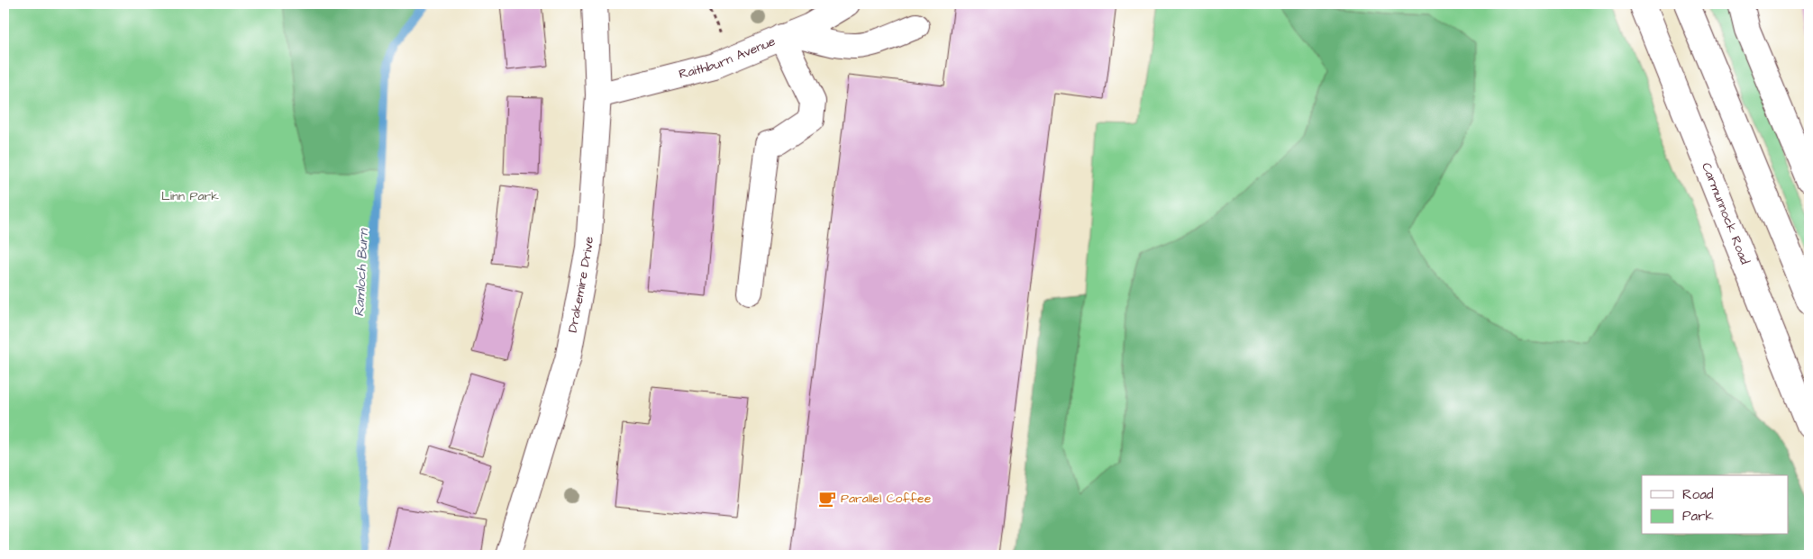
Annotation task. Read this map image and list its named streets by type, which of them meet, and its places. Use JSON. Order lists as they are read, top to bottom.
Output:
{
  "streets": {
    "street": ["Raithburn Avenue", "Carmunnock Road", "Drakemire Drive"]
  },
  "crossings": [
    ["Raithburn Avenue", "Drakemire Drive"]
  ],
  "water": ["Ramloch Burn"],
  "parks": ["Linn Park"],
  "places": {
    "cafe": ["Parallel Coffee"]
  },
  "legend": ["Road", "Park"]
}
